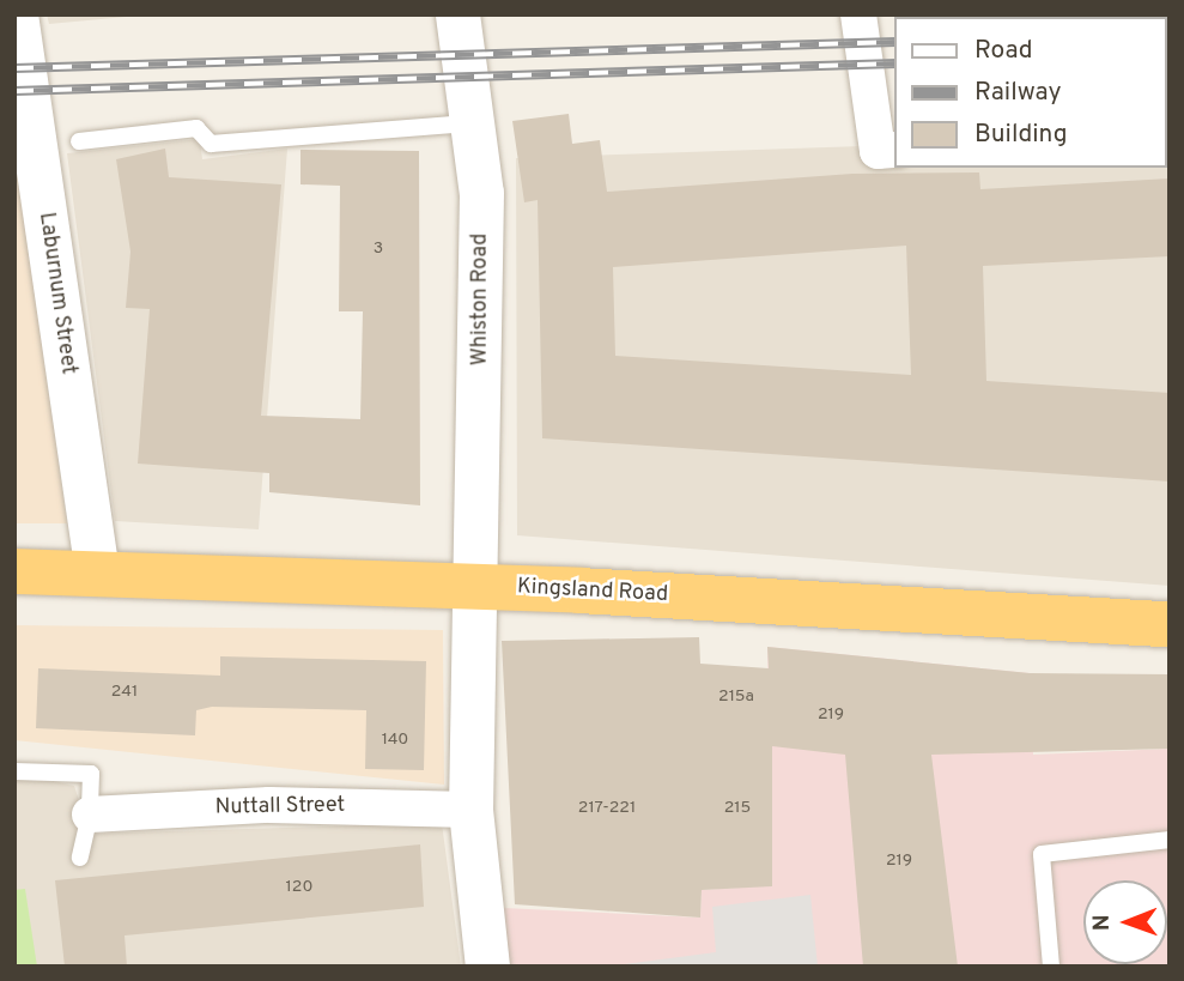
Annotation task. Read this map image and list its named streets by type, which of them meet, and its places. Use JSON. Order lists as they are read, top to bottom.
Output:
{
  "streets": {
    "highway": ["Kingsland Road"],
    "street": ["Laburnum Street", "Whiston Road", "Nuttall Street"]
  },
  "crossings": [
    ["Laburnum Street", "Kingsland Road"],
    ["Whiston Road", "Kingsland Road"]
  ],
  "house_numbers": [
    "3",
    "241",
    "215a",
    "219",
    "140",
    "217-221",
    "215",
    "219",
    "120"
  ],
  "legend": ["Road", "Railway", "Building"],
  "north": "left"
}
